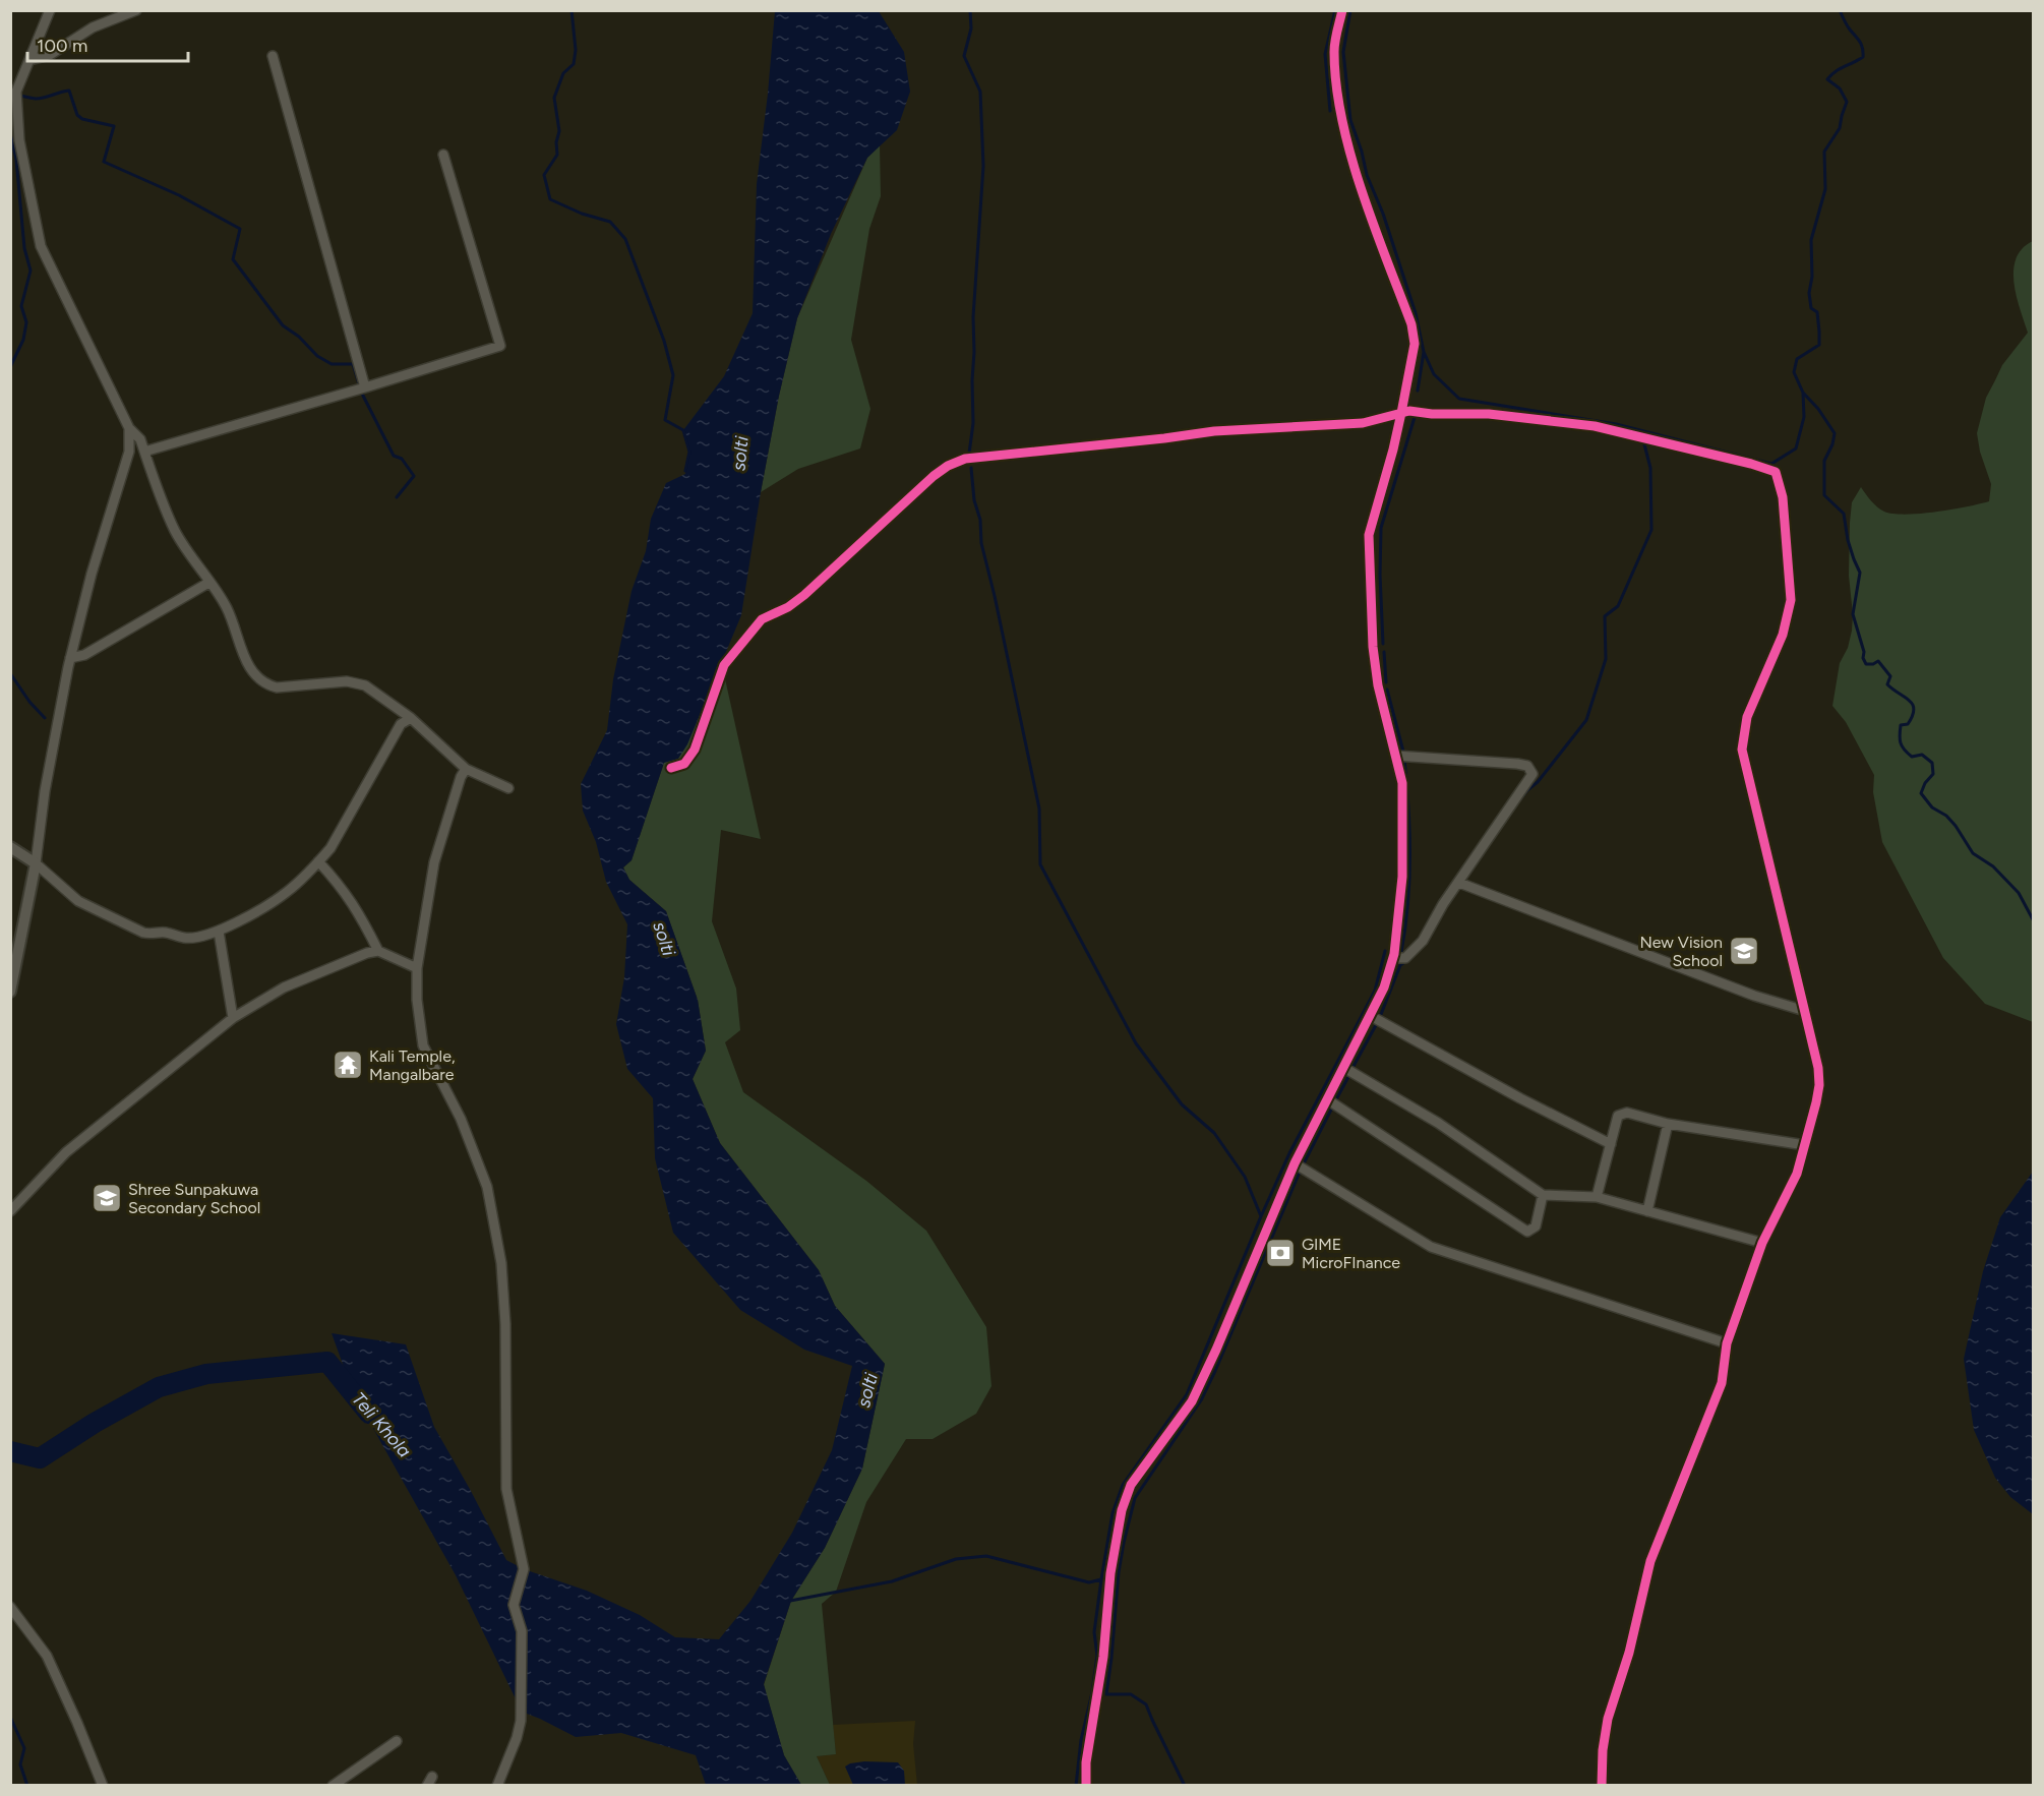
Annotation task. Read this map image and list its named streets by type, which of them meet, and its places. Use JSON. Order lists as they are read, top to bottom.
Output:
{
  "water": ["solti", "Teli Khola"],
  "places": {
    "school or university": ["New Vision School", "Shree Sunpakuwa Secondary School"],
    "temple": ["Kali Temple, Mangalbare"],
    "bank": ["GIME MicroFInance"]
  },
  "scale_bar": "100 m"
}
